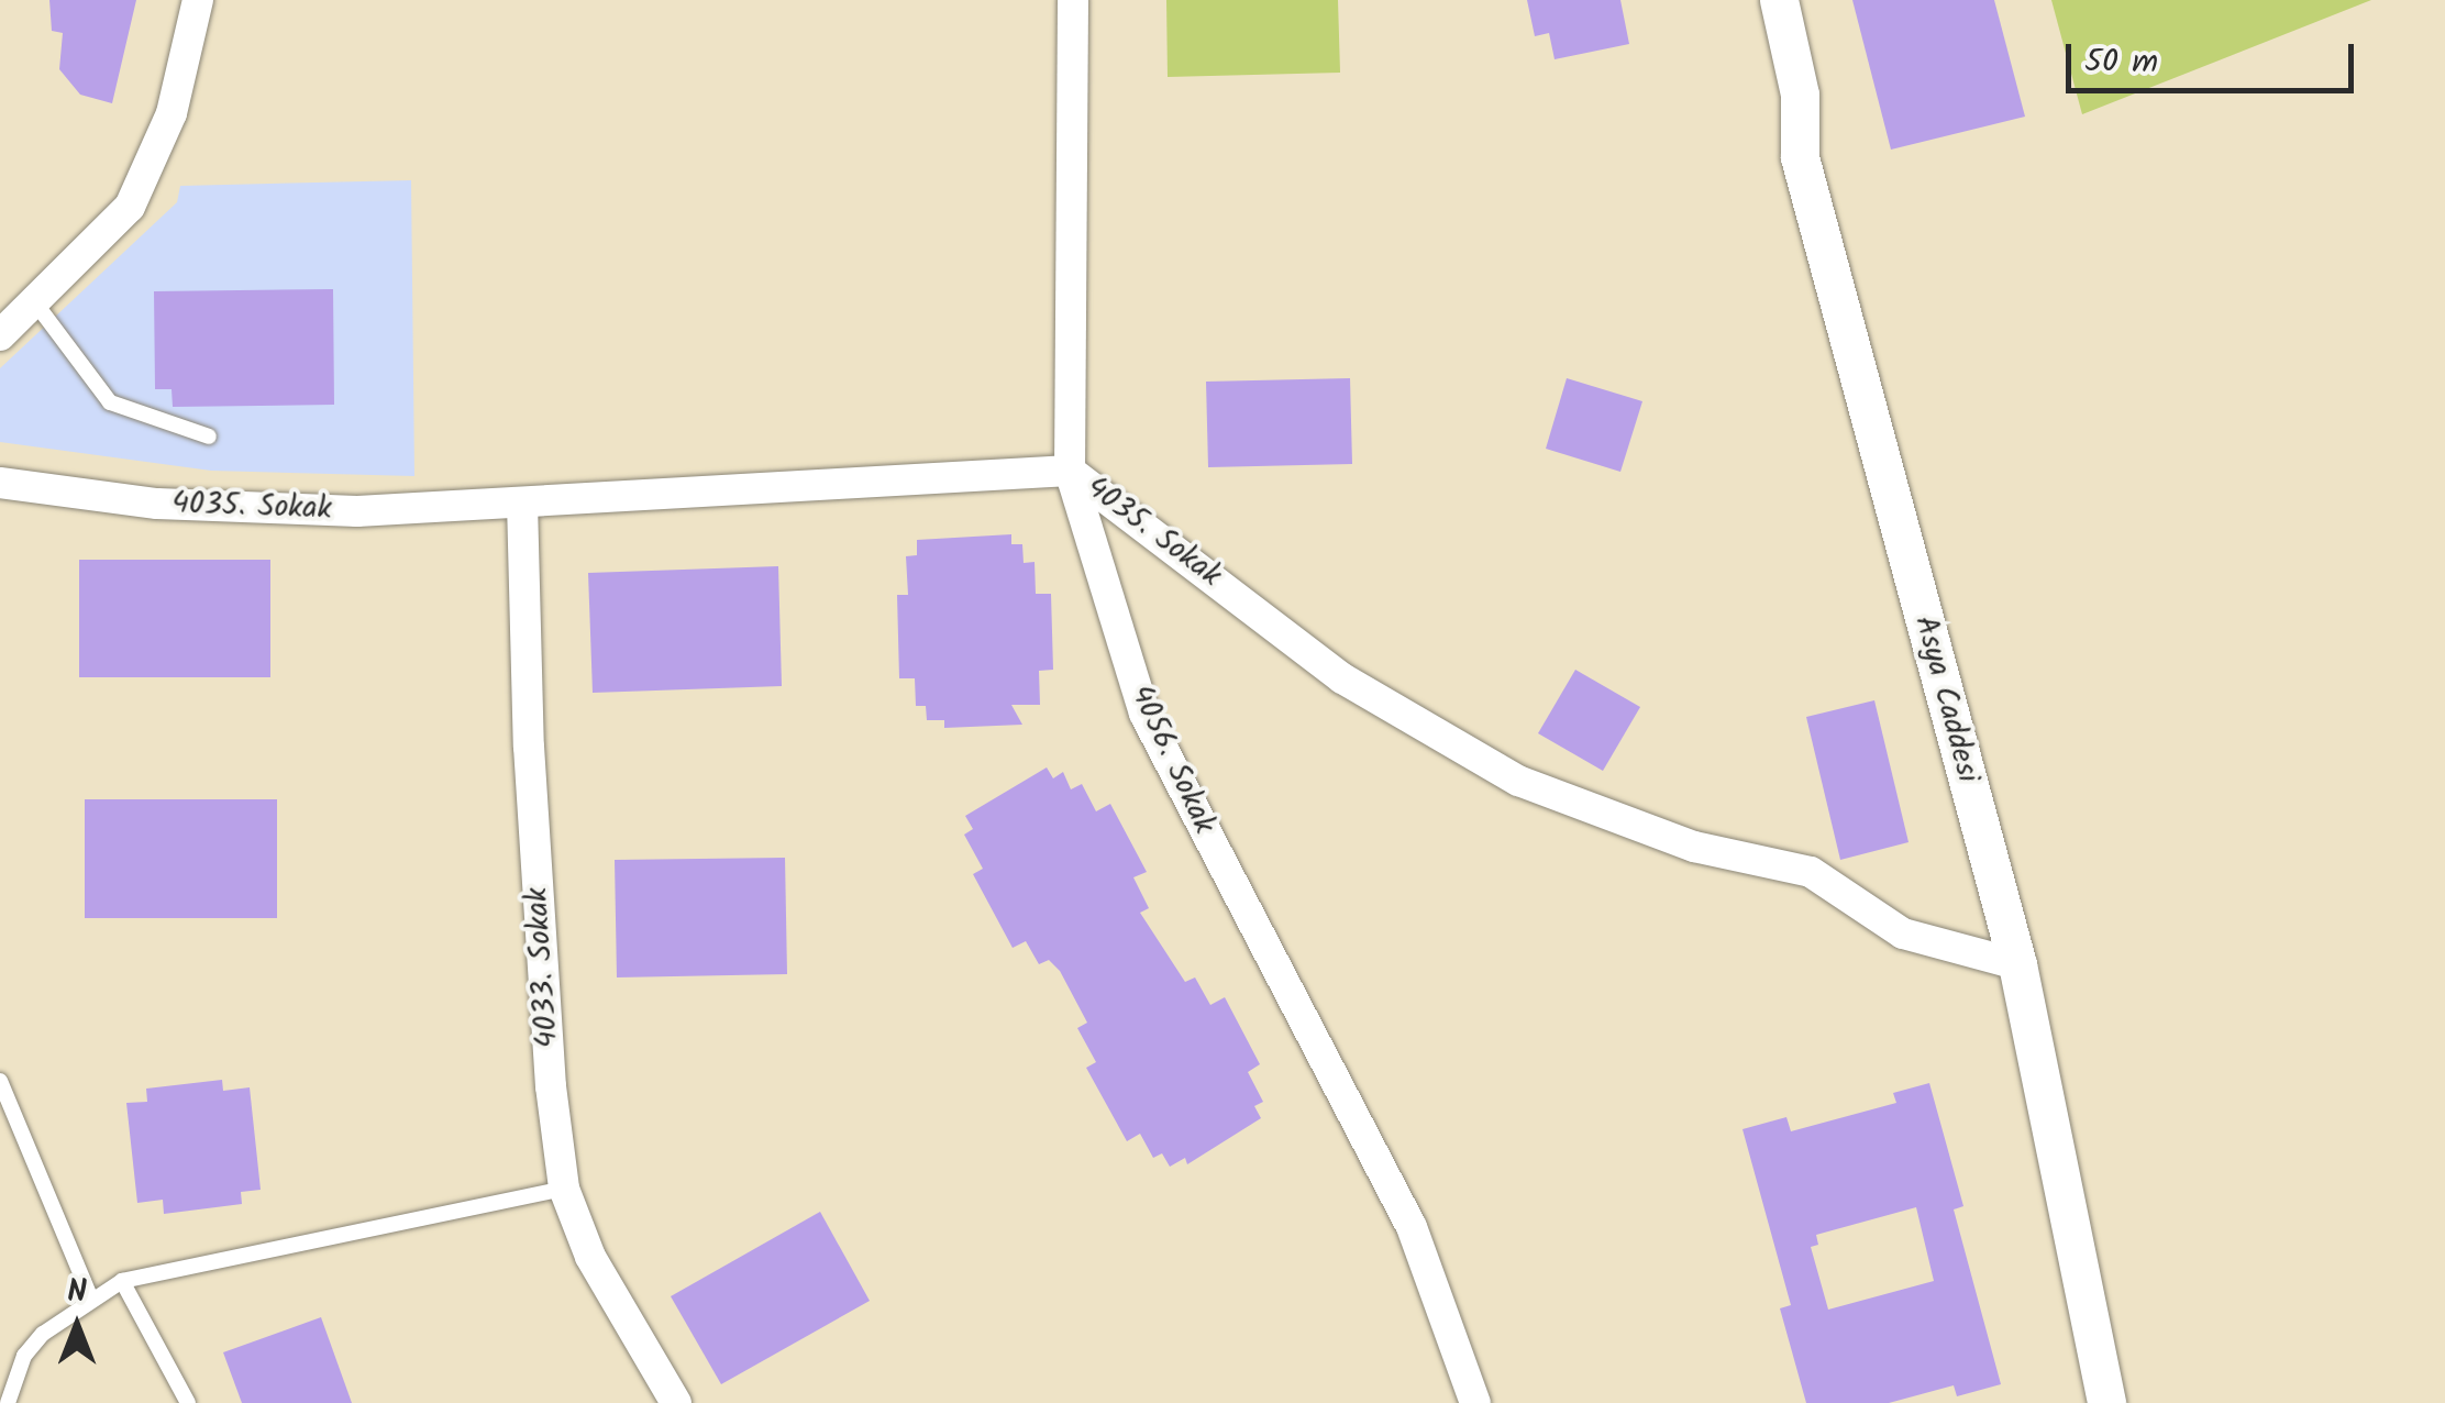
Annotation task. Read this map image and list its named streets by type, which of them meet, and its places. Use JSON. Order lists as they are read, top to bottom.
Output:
{
  "streets": {
    "street": [
      "4035. Sokak",
      "Asya Caddesi",
      "4056. Sokak",
      "4033. Sokak"
    ]
  },
  "crossings": [
    ["4035. Sokak", "Asya Caddesi"],
    ["4035. Sokak", "4056. Sokak"],
    ["4035. Sokak", "4033. Sokak"]
  ],
  "scale_bar": "50 m",
  "north": "top"
}
